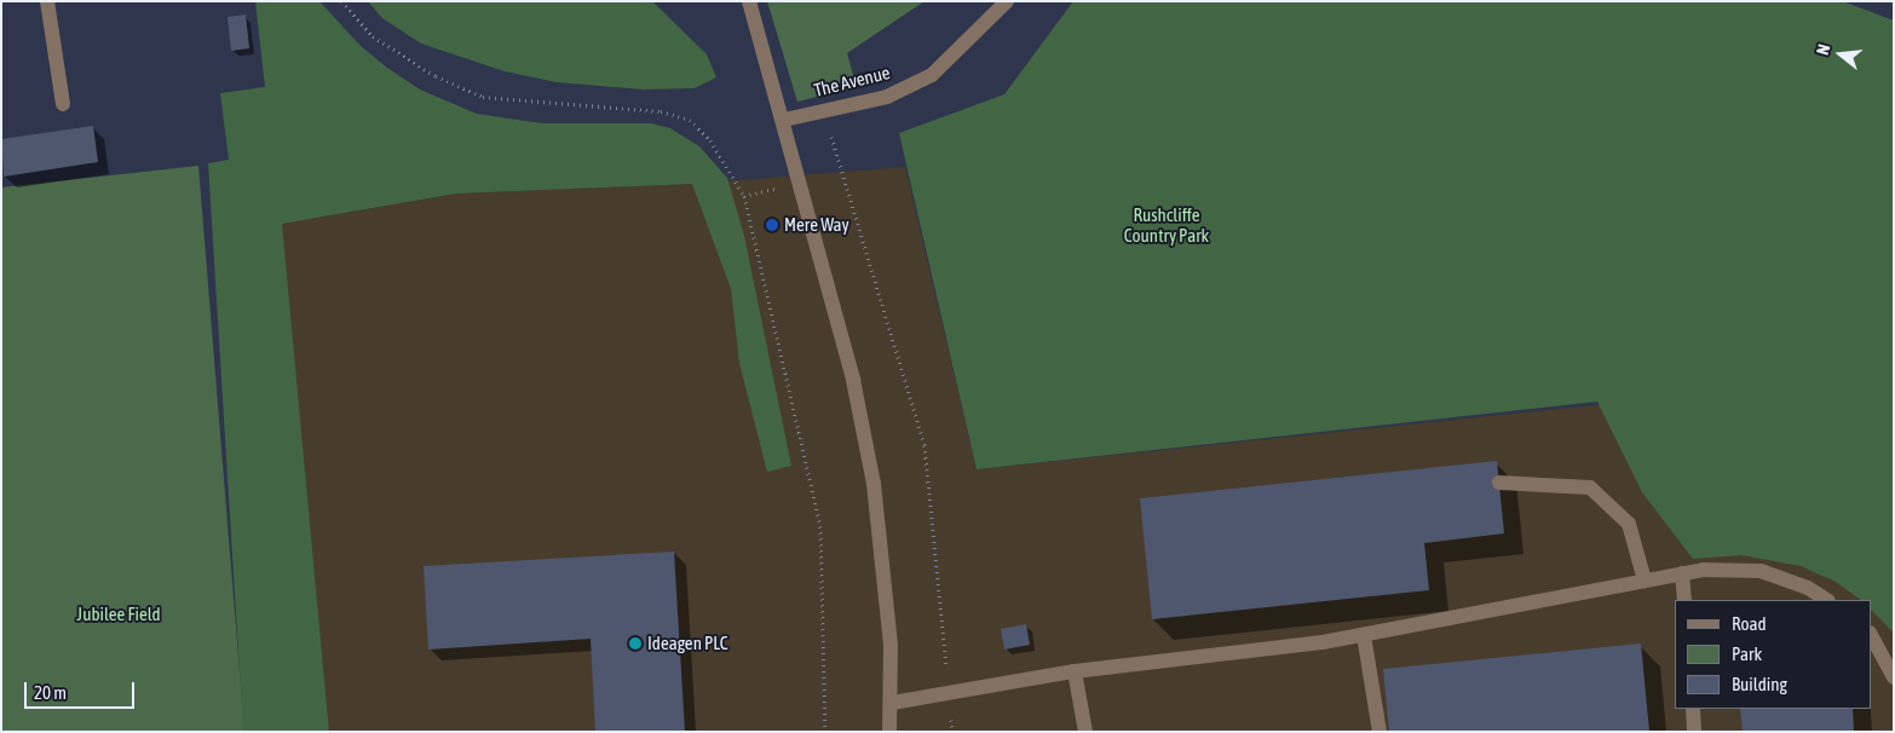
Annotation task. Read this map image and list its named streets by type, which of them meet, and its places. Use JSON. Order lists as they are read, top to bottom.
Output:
{
  "streets": {
    "street": ["The Avenue"]
  },
  "parks": ["Rushcliffe Country Park", "Jubilee Field"],
  "places": ["Mere Way", "Ideagen PLC"],
  "legend": ["Road", "Park", "Building"],
  "scale_bar": "20 m",
  "north": "left"
}
